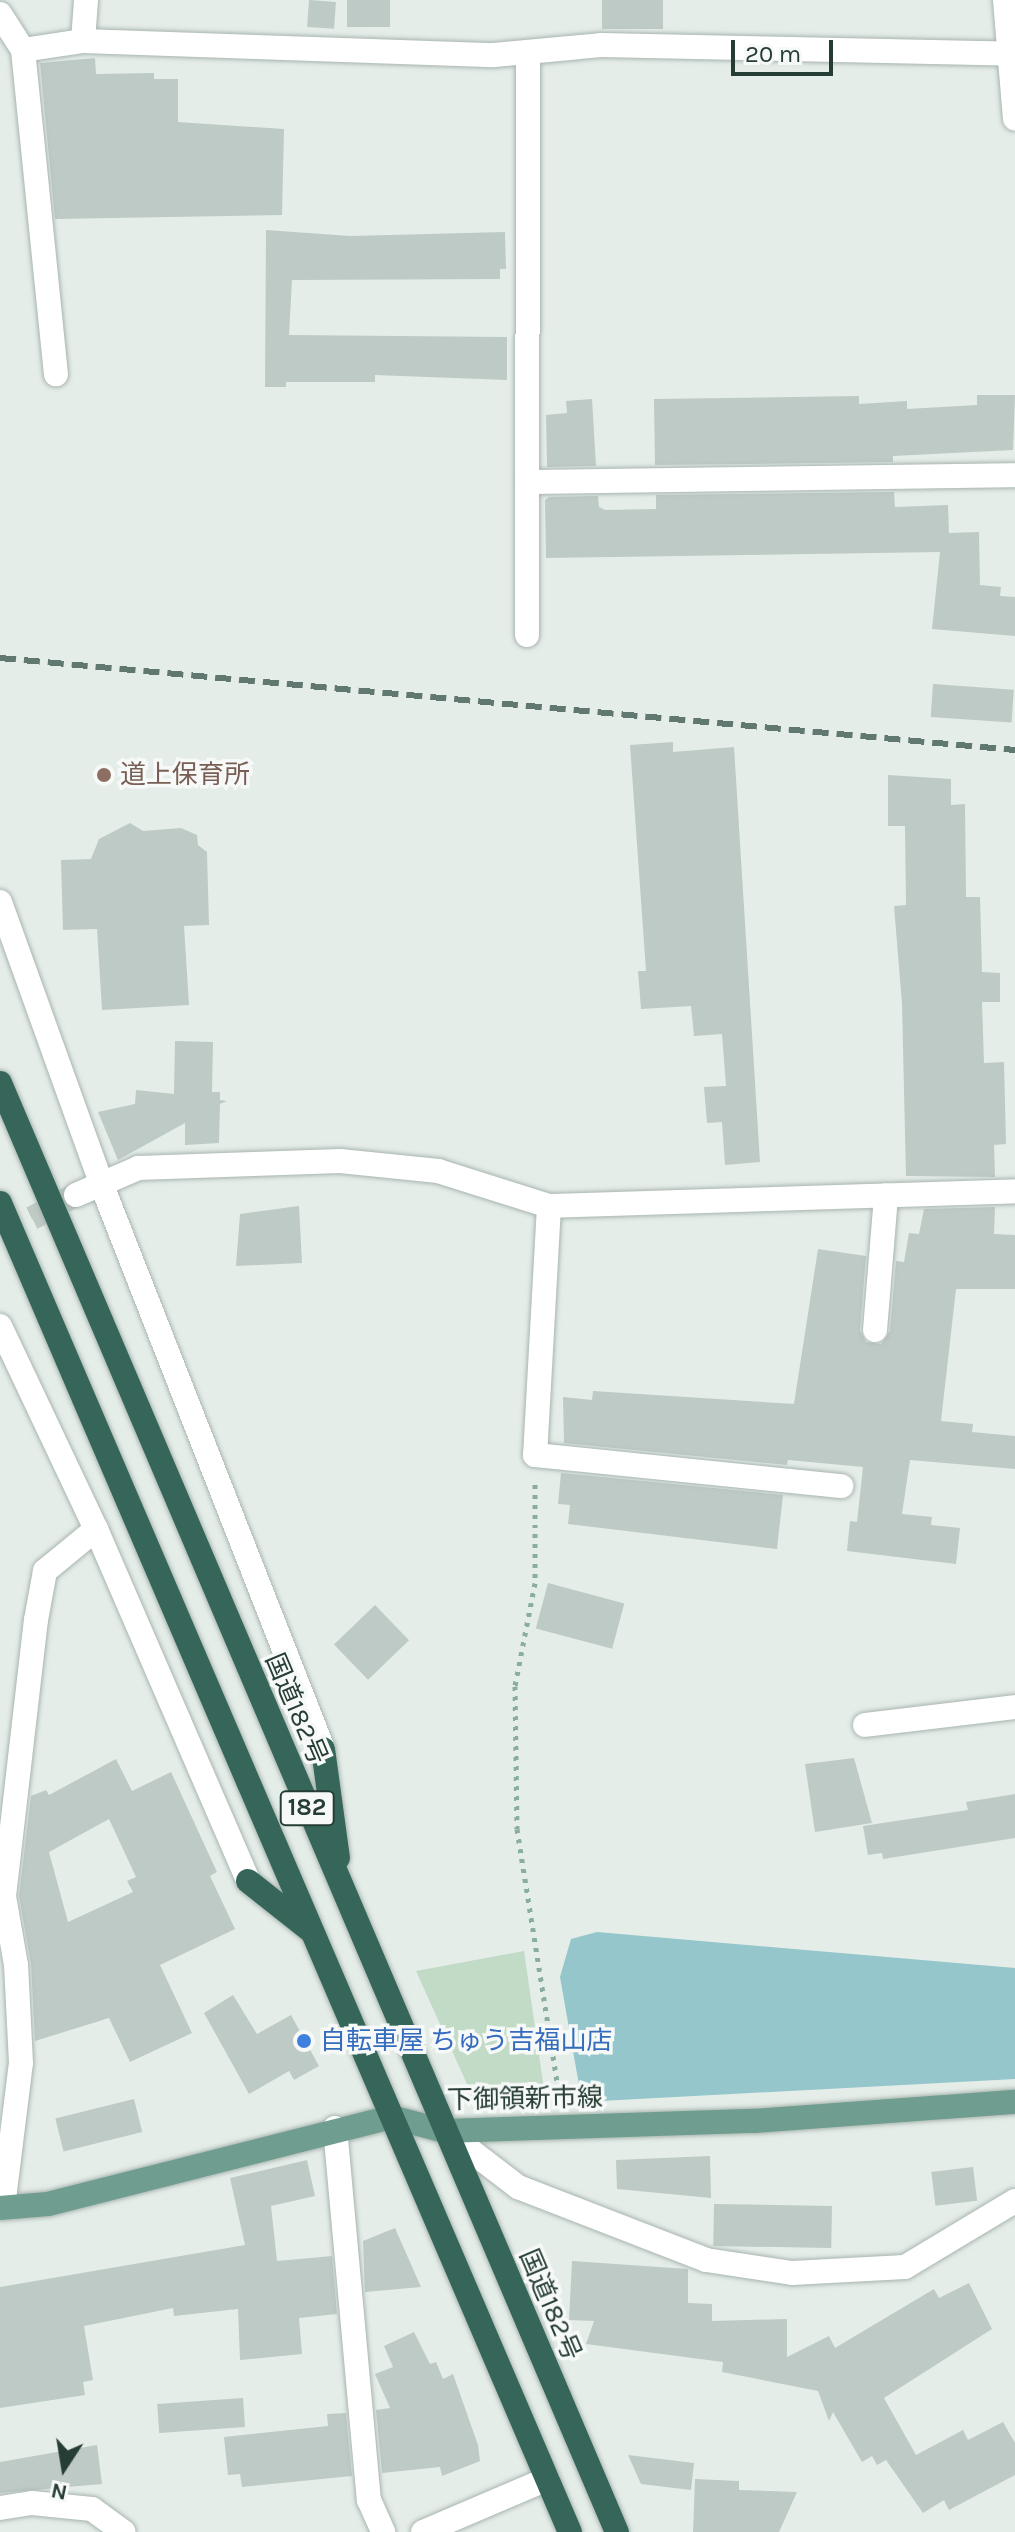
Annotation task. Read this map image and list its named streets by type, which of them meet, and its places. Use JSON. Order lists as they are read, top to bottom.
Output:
{
  "streets": {
    "highway": ["国道182号", "182"],
    "main road": ["下御領新市線"]
  },
  "crossings": [
    ["国道182号", "下御領新市線"],
    ["182", "下御領新市線"]
  ],
  "places": ["道上保育所", "自転車屋 ちゅう吉福山店"],
  "scale_bar": "20 m",
  "north": "bottom"
}
